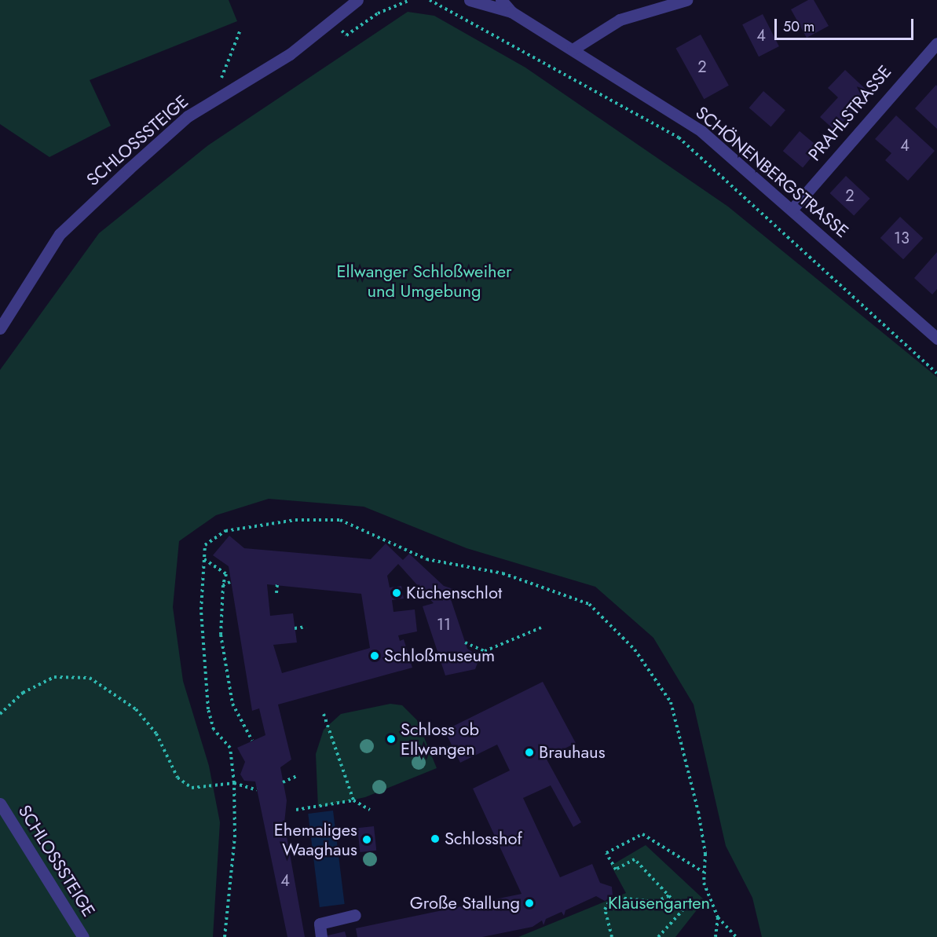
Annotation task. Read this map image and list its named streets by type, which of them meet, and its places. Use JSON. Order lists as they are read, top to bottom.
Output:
{
  "streets": {
    "street": ["PRAHLSTRASSE", "SCHLOSSSTEIGE", "SCHÖNENBERGSTRASSE"]
  },
  "crossings": [
    ["PRAHLSTRASSE", "SCHÖNENBERGSTRASSE"]
  ],
  "parks": ["Ellwanger Schloßweiher und Umgebung", "Klausengarten"],
  "places": [
    "Küchenschlot",
    "Schloßmuseum",
    "Schloss ob Ellwangen",
    "Brauhaus",
    "Schlosshof",
    "Ehemaliges Waaghaus",
    "Große Stallung"
  ],
  "house_numbers": [
    "4",
    "2",
    "4",
    "2",
    "13",
    "11",
    "4"
  ],
  "scale_bar": "50 m"
}
